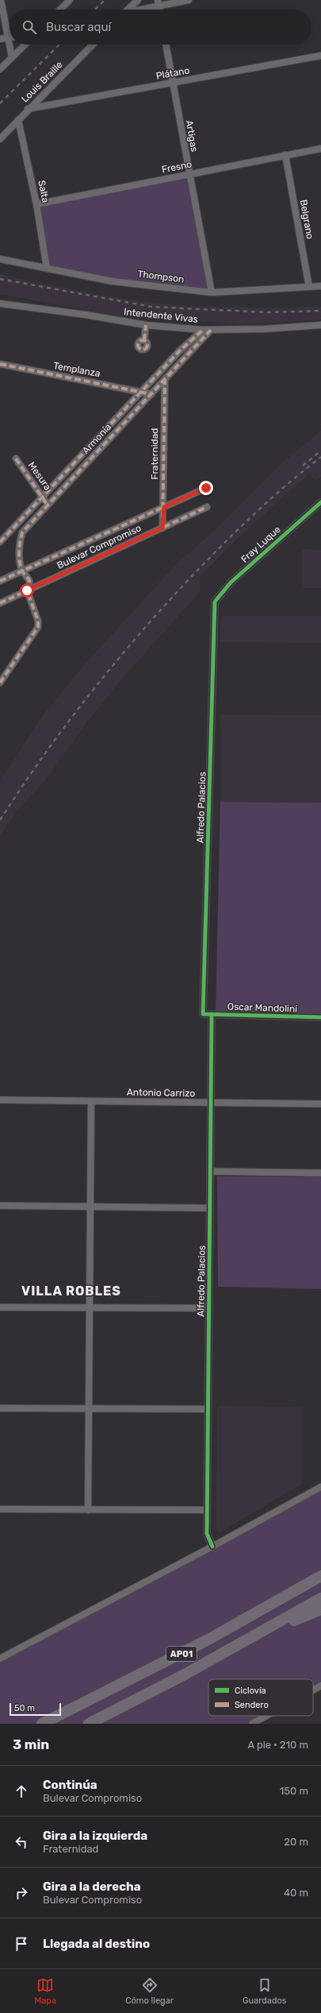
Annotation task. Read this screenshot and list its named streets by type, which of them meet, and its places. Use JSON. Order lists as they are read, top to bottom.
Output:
{
  "streets": {
    "highway": ["AP01"],
    "street": [
      "Plátano",
      "Louis Braille",
      "Artigas",
      "Fresno",
      "Salta",
      "Belgrano",
      "Thompson",
      "Intendente Vivas",
      "Templanza",
      "Armonía",
      "Fraternidad",
      "Mesura",
      "Fray Luque",
      "Bulevar Compromiso",
      "Alfredo Palacios",
      "Oscar Mandolini",
      "Antonio Carrizo"
    ]
  },
  "crossings": [
    ["Plátano", "Louis Braille"],
    ["Plátano", "Artigas"],
    ["Louis Braille", "Salta"],
    ["Artigas", "Fresno"],
    ["Artigas", "Thompson"],
    ["Fresno", "Salta"],
    ["Fresno", "Belgrano"],
    ["Salta", "Thompson"],
    ["Belgrano", "Thompson"],
    ["Intendente Vivas", "Armonía"],
    ["Templanza", "Armonía"],
    ["Armonía", "Fraternidad"],
    ["Armonía", "Mesura"],
    ["Armonía", "Bulevar Compromiso"],
    ["Fraternidad", "Bulevar Compromiso"],
    ["Fray Luque", "Alfredo Palacios"],
    ["Alfredo Palacios", "Oscar Mandolini"],
    ["Alfredo Palacios", "Antonio Carrizo"]
  ],
  "districts": ["VILLA ROBLES"],
  "legend": ["Ciclovía", "Sendero"],
  "scale_bar": "50 m",
  "page": {
    "search": "Buscar aquí",
    "scale": "50 m",
    "heading": ["3 min", "A pie · 210 m"],
    "list": [
      ["Continúa", "Bulevar Compromiso", "150 m"],
      ["Gira a la izquierda", "Fraternidad", "20 m"],
      ["Gira a la derecha", "Bulevar Compromiso", "40 m"],
      "Llegada al destino"
    ],
    "nav": ["Mapa", "Cómo llegar", "Guardados"]
  }
}
